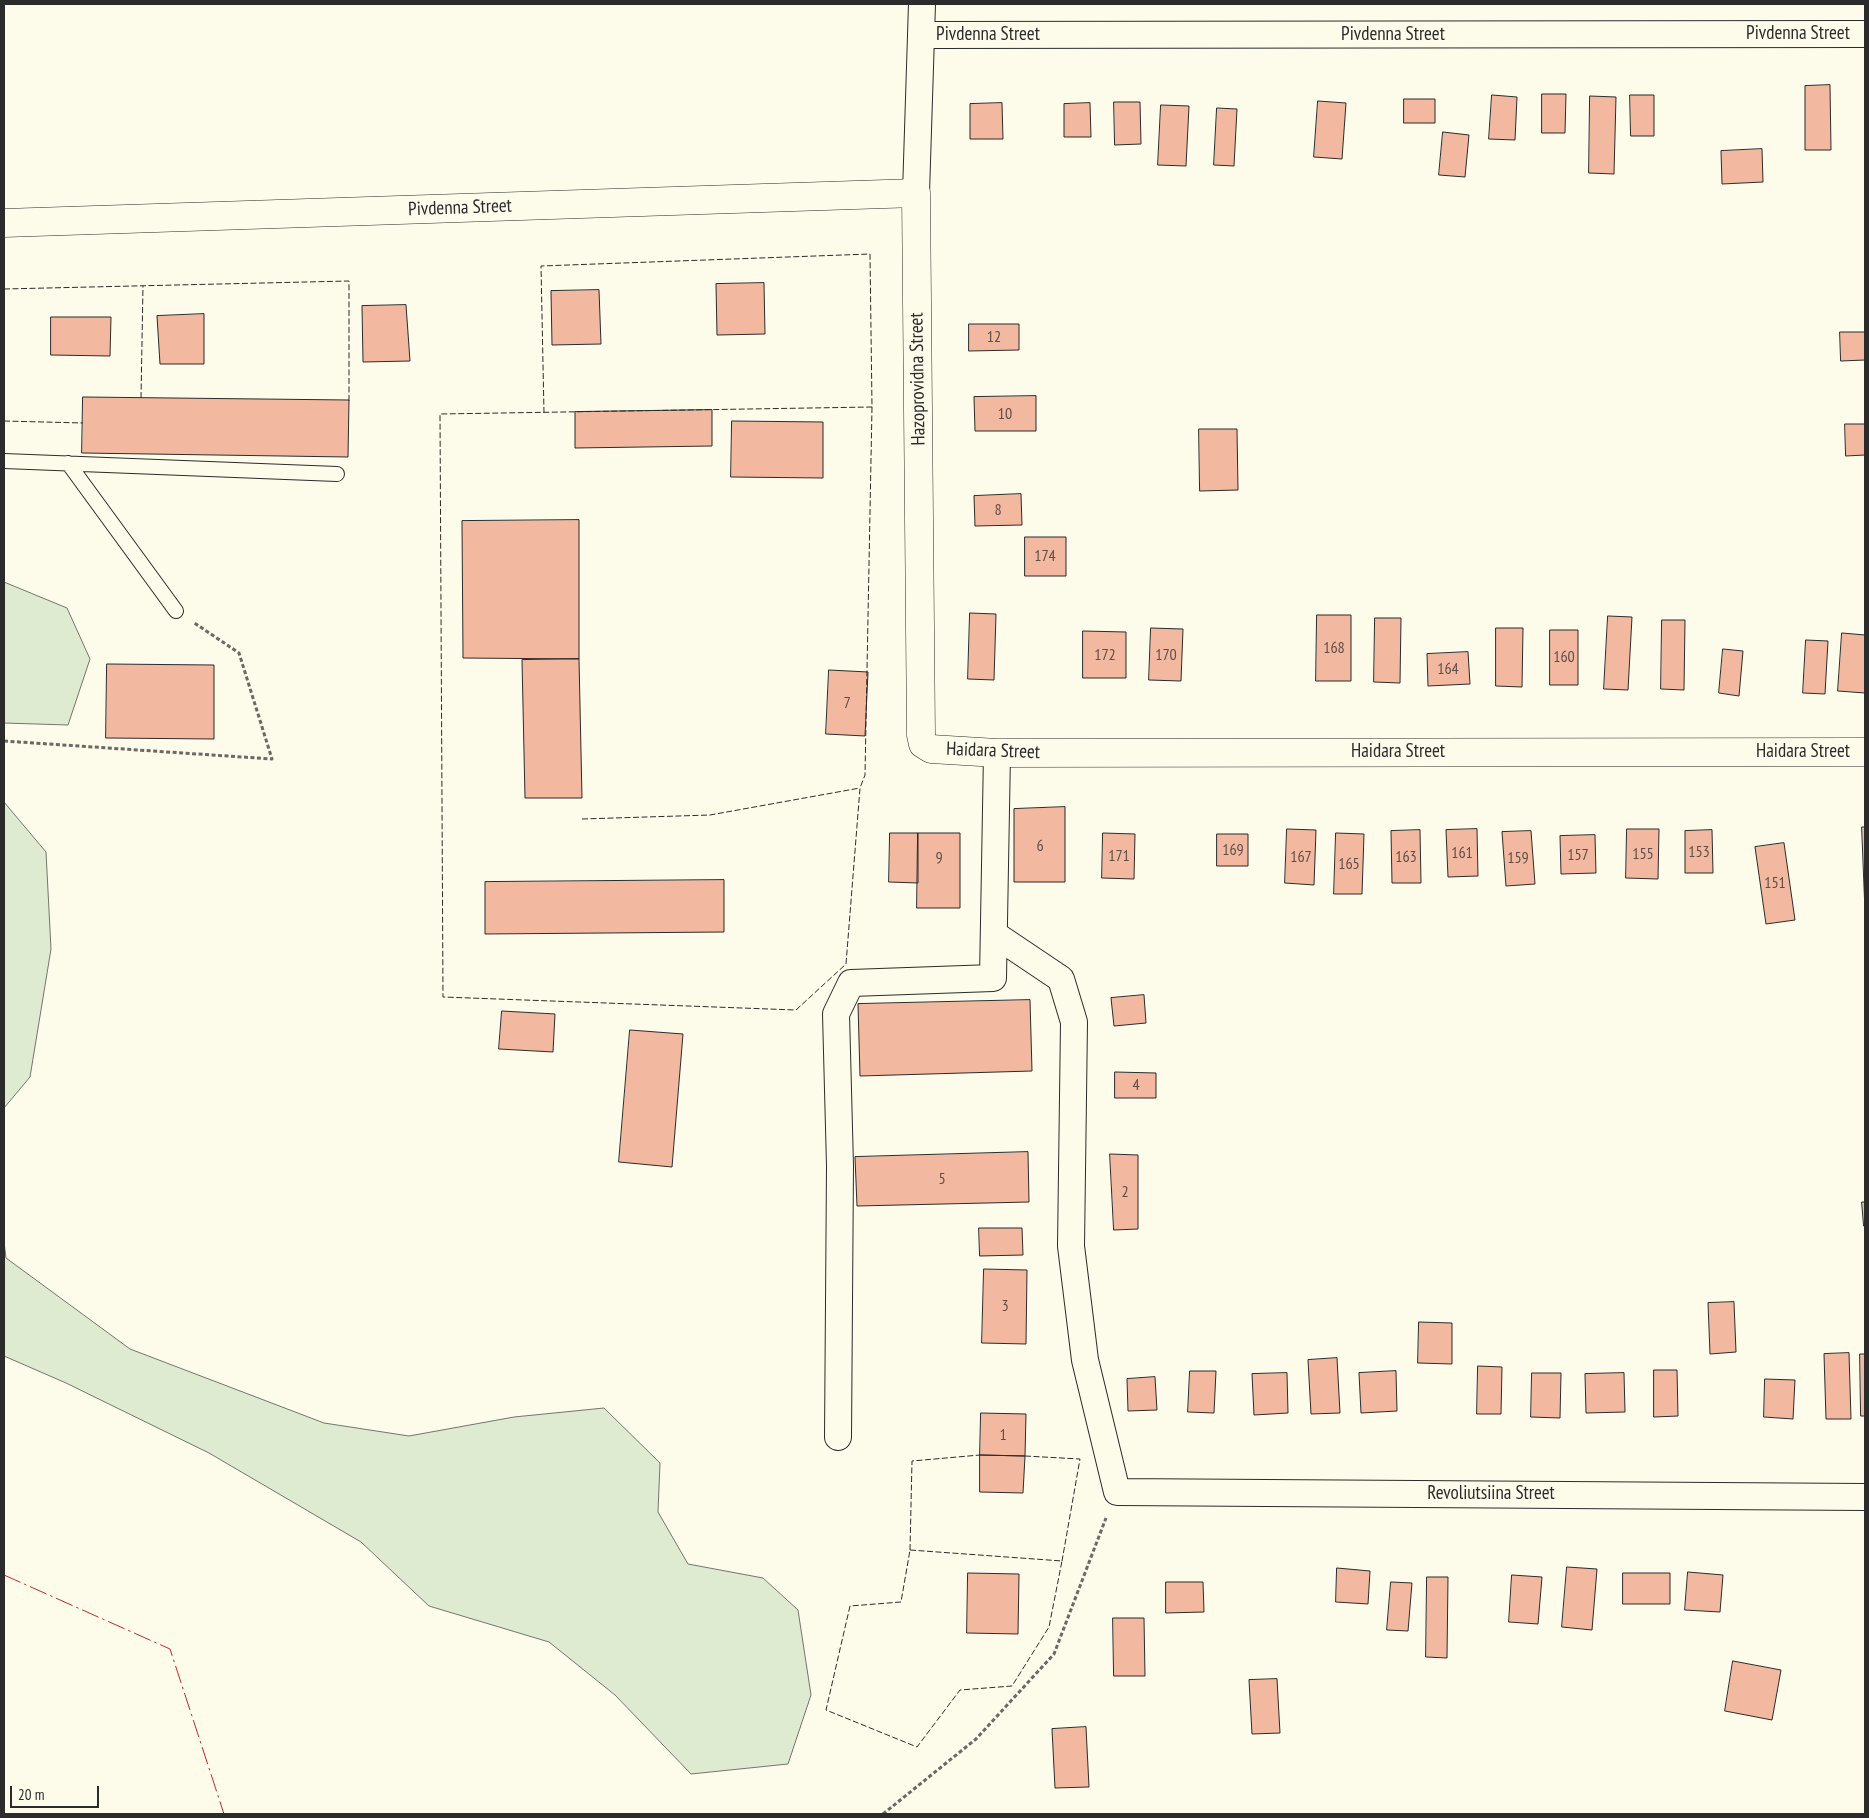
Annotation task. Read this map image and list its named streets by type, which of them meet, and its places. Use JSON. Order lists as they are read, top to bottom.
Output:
{
  "streets": {
    "street": [
      "Pivdenna Street",
      "Hazoprovidna Street",
      "Haidara Street",
      "Revoliutsiina Street"
    ]
  },
  "crossings": [
    ["Pivdenna Street", "Hazoprovidna Street"],
    ["Hazoprovidna Street", "Haidara Street"]
  ],
  "house_numbers": [
    "12",
    "10",
    "8",
    "174",
    "168",
    "172",
    "170",
    "160",
    "164",
    "7",
    "6",
    "169",
    "153",
    "161",
    "155",
    "157",
    "171",
    "167",
    "163",
    "9",
    "159",
    "165",
    "151",
    "4",
    "5",
    "2",
    "3",
    "1"
  ],
  "scale_bar": "20 m"
}
